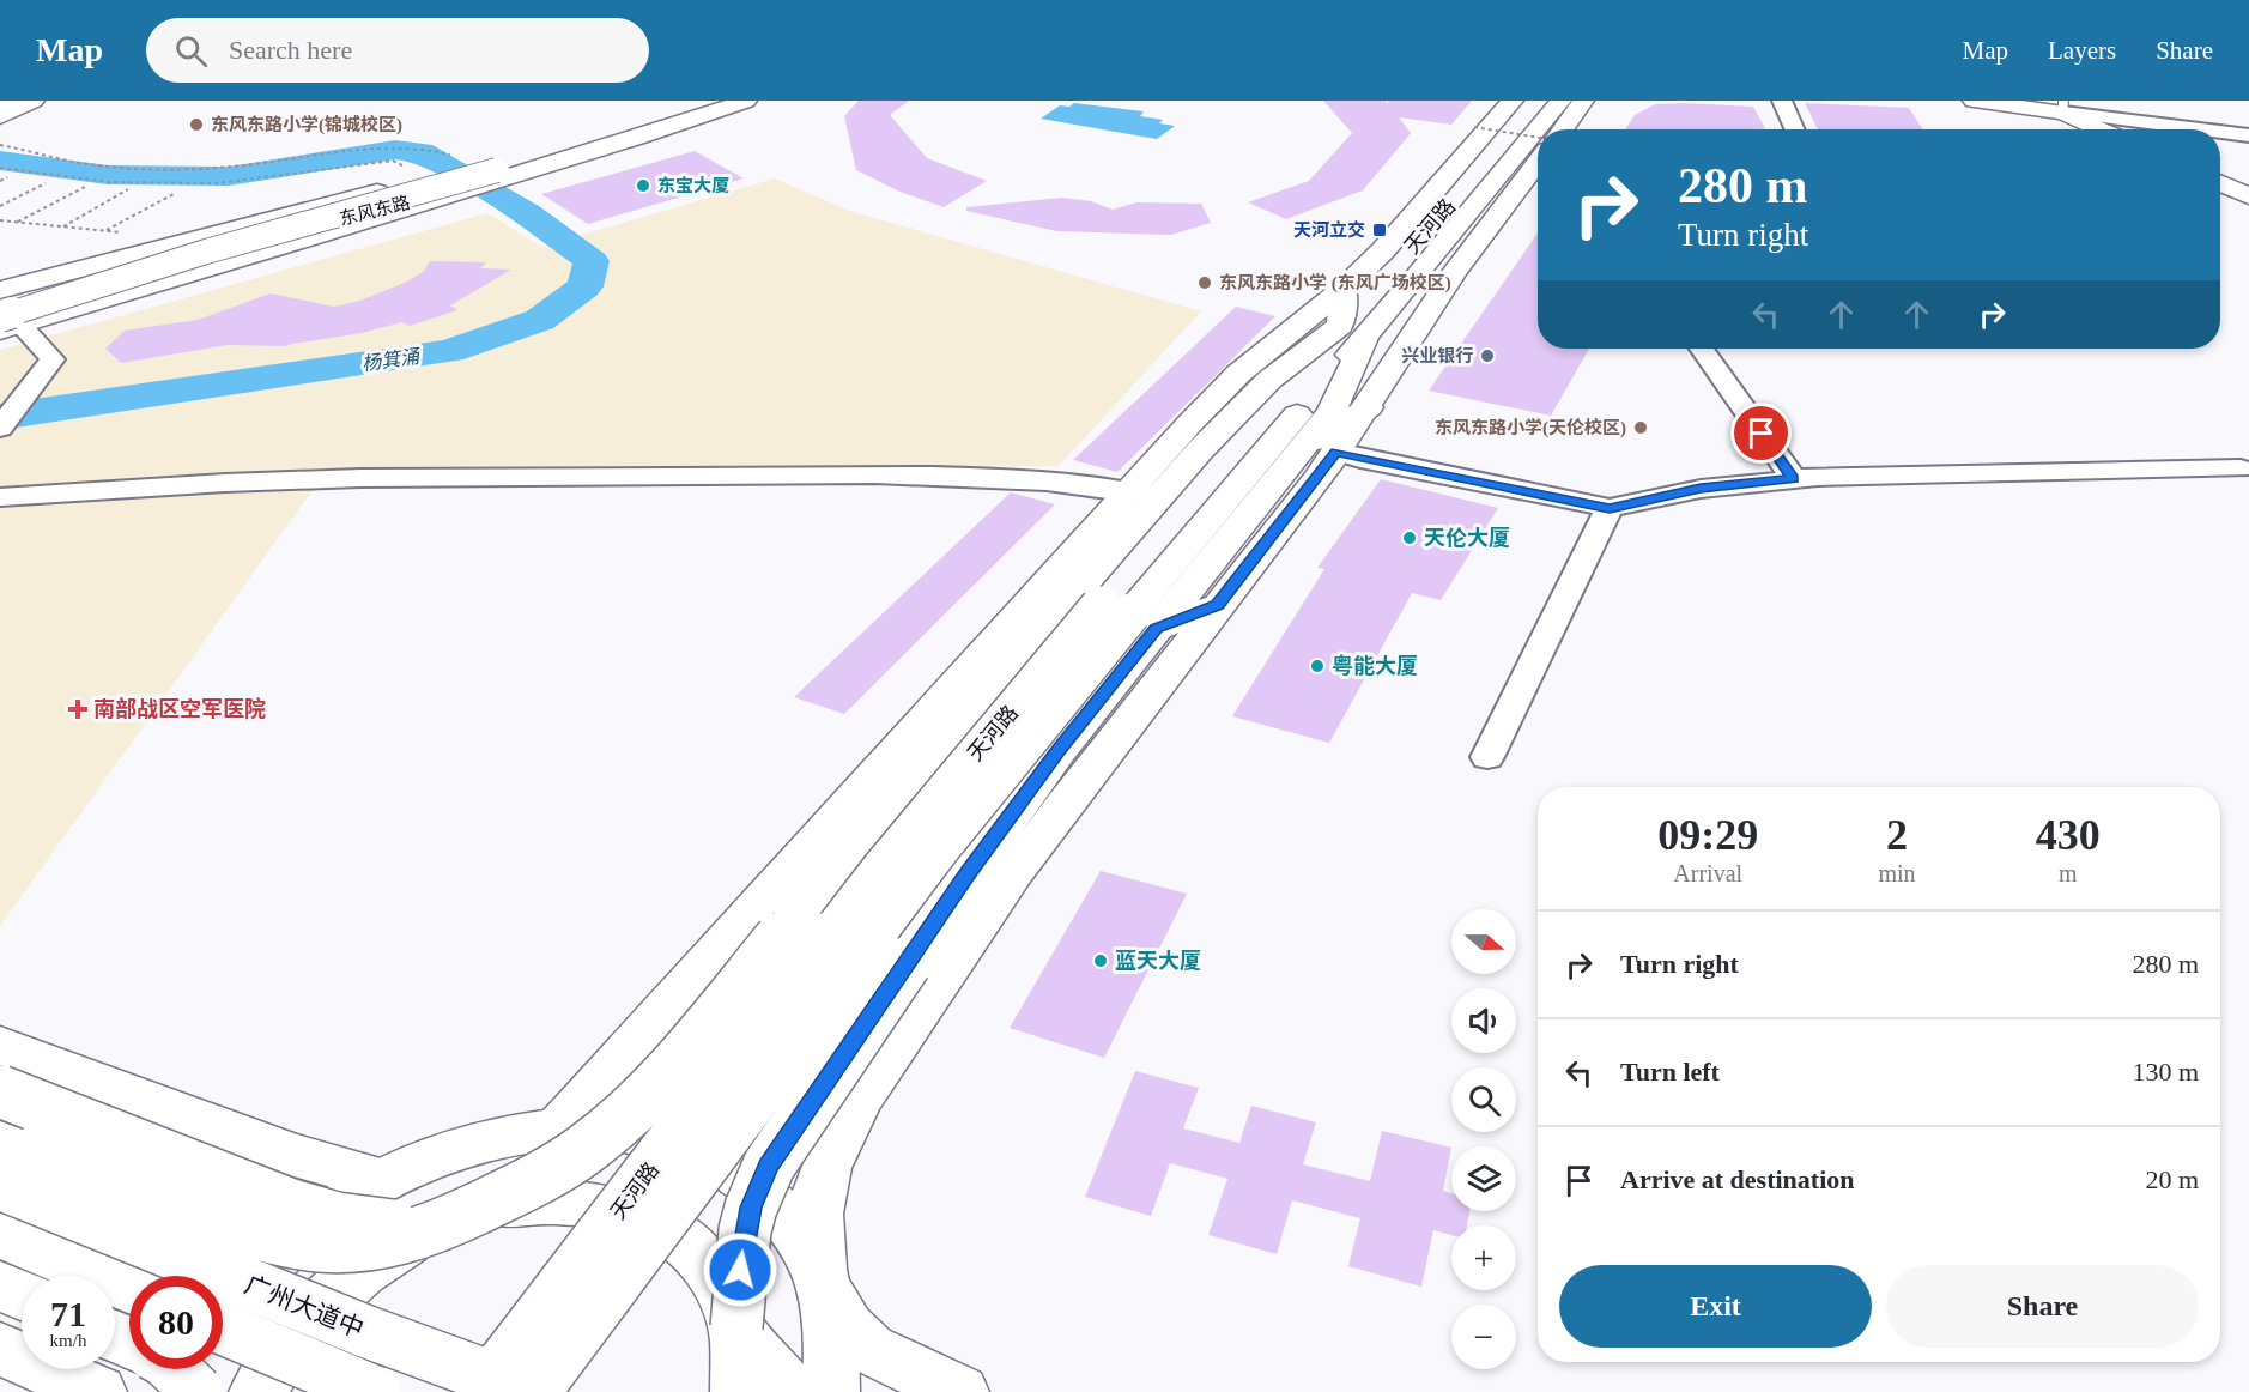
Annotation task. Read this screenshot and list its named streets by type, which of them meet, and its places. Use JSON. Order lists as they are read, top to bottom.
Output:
{
  "streets": {
    "main road": ["东风东路", "天河路", "广州大道中"]
  },
  "crossings": [
    ["天河路", "广州大道中"]
  ],
  "water": ["杨箕涌"],
  "places": {
    "other": [
      "东风东路小学(锦城校区)",
      "东宝大厦",
      "东风东路小学 (东风广场校区)",
      "兴业银行",
      "东风东路小学(天伦校区)",
      "天伦大厦",
      "粤能大厦",
      "蓝天大厦"
    ],
    "transit": ["天河立交"],
    "health": ["南部战区空军医院"]
  },
  "north": "right",
  "page": {
    "header": "Map",
    "search": "Search here",
    "nav": ["Map", "Layers", "Share"],
    "turn": ["280 m", "Turn right"],
    "eta": [
      "09:29",
      "Arrival",
      "2",
      "min",
      "430",
      "m"
    ],
    "map_buttons": ["+", "−"],
    "list": [
      {
        "name": "Turn right",
        "value": "280 m"
      },
      {
        "name": "Turn left",
        "value": "130 m"
      },
      {
        "name": "Arrive at destination",
        "value": "20 m"
      }
    ],
    "buttons": ["Exit", "Share"],
    "speed": "71 km/h",
    "limit": "80"
  }
}
